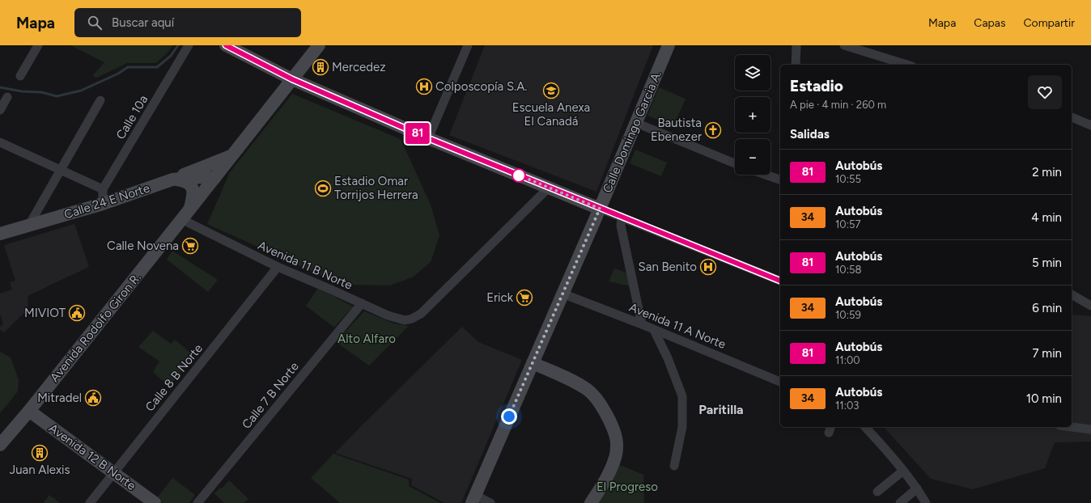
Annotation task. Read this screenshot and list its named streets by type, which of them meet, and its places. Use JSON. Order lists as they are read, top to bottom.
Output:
{
  "streets": {
    "main road": [
      "Calle Domingo Garcia A.",
      "Calle 24 E Norte",
      "Avenida Rodolfo Giron R.",
      "Avenida 12 B Norte"
    ],
    "street": [
      "Calle 10a",
      "Avenida 11 B Norte",
      "Avenida 11 A Norte",
      "Calle 8 B Norte",
      "Calle 7 B Norte"
    ]
  },
  "crossings": [
    ["Calle Domingo Garcia A.", "Avenida 11 A Norte"],
    ["Calle 24 E Norte", "Avenida Rodolfo Giron R."],
    ["Avenida 11 B Norte", "Avenida Rodolfo Giron R."],
    ["Avenida 11 B Norte", "Calle 8 B Norte"],
    ["Avenida 11 B Norte", "Calle 7 B Norte"],
    ["Avenida Rodolfo Giron R.", "Avenida 12 B Norte"],
    ["Calle 8 B Norte", "Avenida 12 B Norte"]
  ],
  "districts": ["Paritilla"],
  "parks": ["Alto Alfaro", "El Progreso"],
  "places": {
    "building": ["Mercedez", "Juan Alexis"],
    "hospital": ["Colposcopía S.A.", "San Benito"],
    "school or university": ["Escuela Anexa El Canadá"],
    "church": ["Bautista Ebenezer"],
    "sports": ["Estadio Omar Torrijos Herrera"],
    "supermarket": ["Calle Novena", "Erick"],
    "public building": ["MIVIOT", "Mitradel"]
  },
  "lines": ["bus line 81"],
  "page": {
    "header": "Mapa",
    "search": "Buscar aquí",
    "nav": ["Mapa", "Capas", "Compartir"],
    "on_map": "81",
    "map_buttons": ["+", "−"],
    "heading": [
      ["Estadio", "A pie · 4 min · 260 m"],
      "Salidas"
    ],
    "list": [
      {
        "mark": "81",
        "name": "Autobús",
        "note": "10:55",
        "value": "2 min"
      },
      {
        "mark": "34",
        "name": "Autobús",
        "note": "10:57",
        "value": "4 min"
      },
      {
        "mark": "81",
        "name": "Autobús",
        "note": "10:58",
        "value": "5 min"
      },
      {
        "mark": "34",
        "name": "Autobús",
        "note": "10:59",
        "value": "6 min"
      },
      {
        "mark": "81",
        "name": "Autobús",
        "note": "11:00",
        "value": "7 min"
      },
      {
        "mark": "34",
        "name": "Autobús",
        "note": "11:03",
        "value": "10 min"
      }
    ]
  }
}
